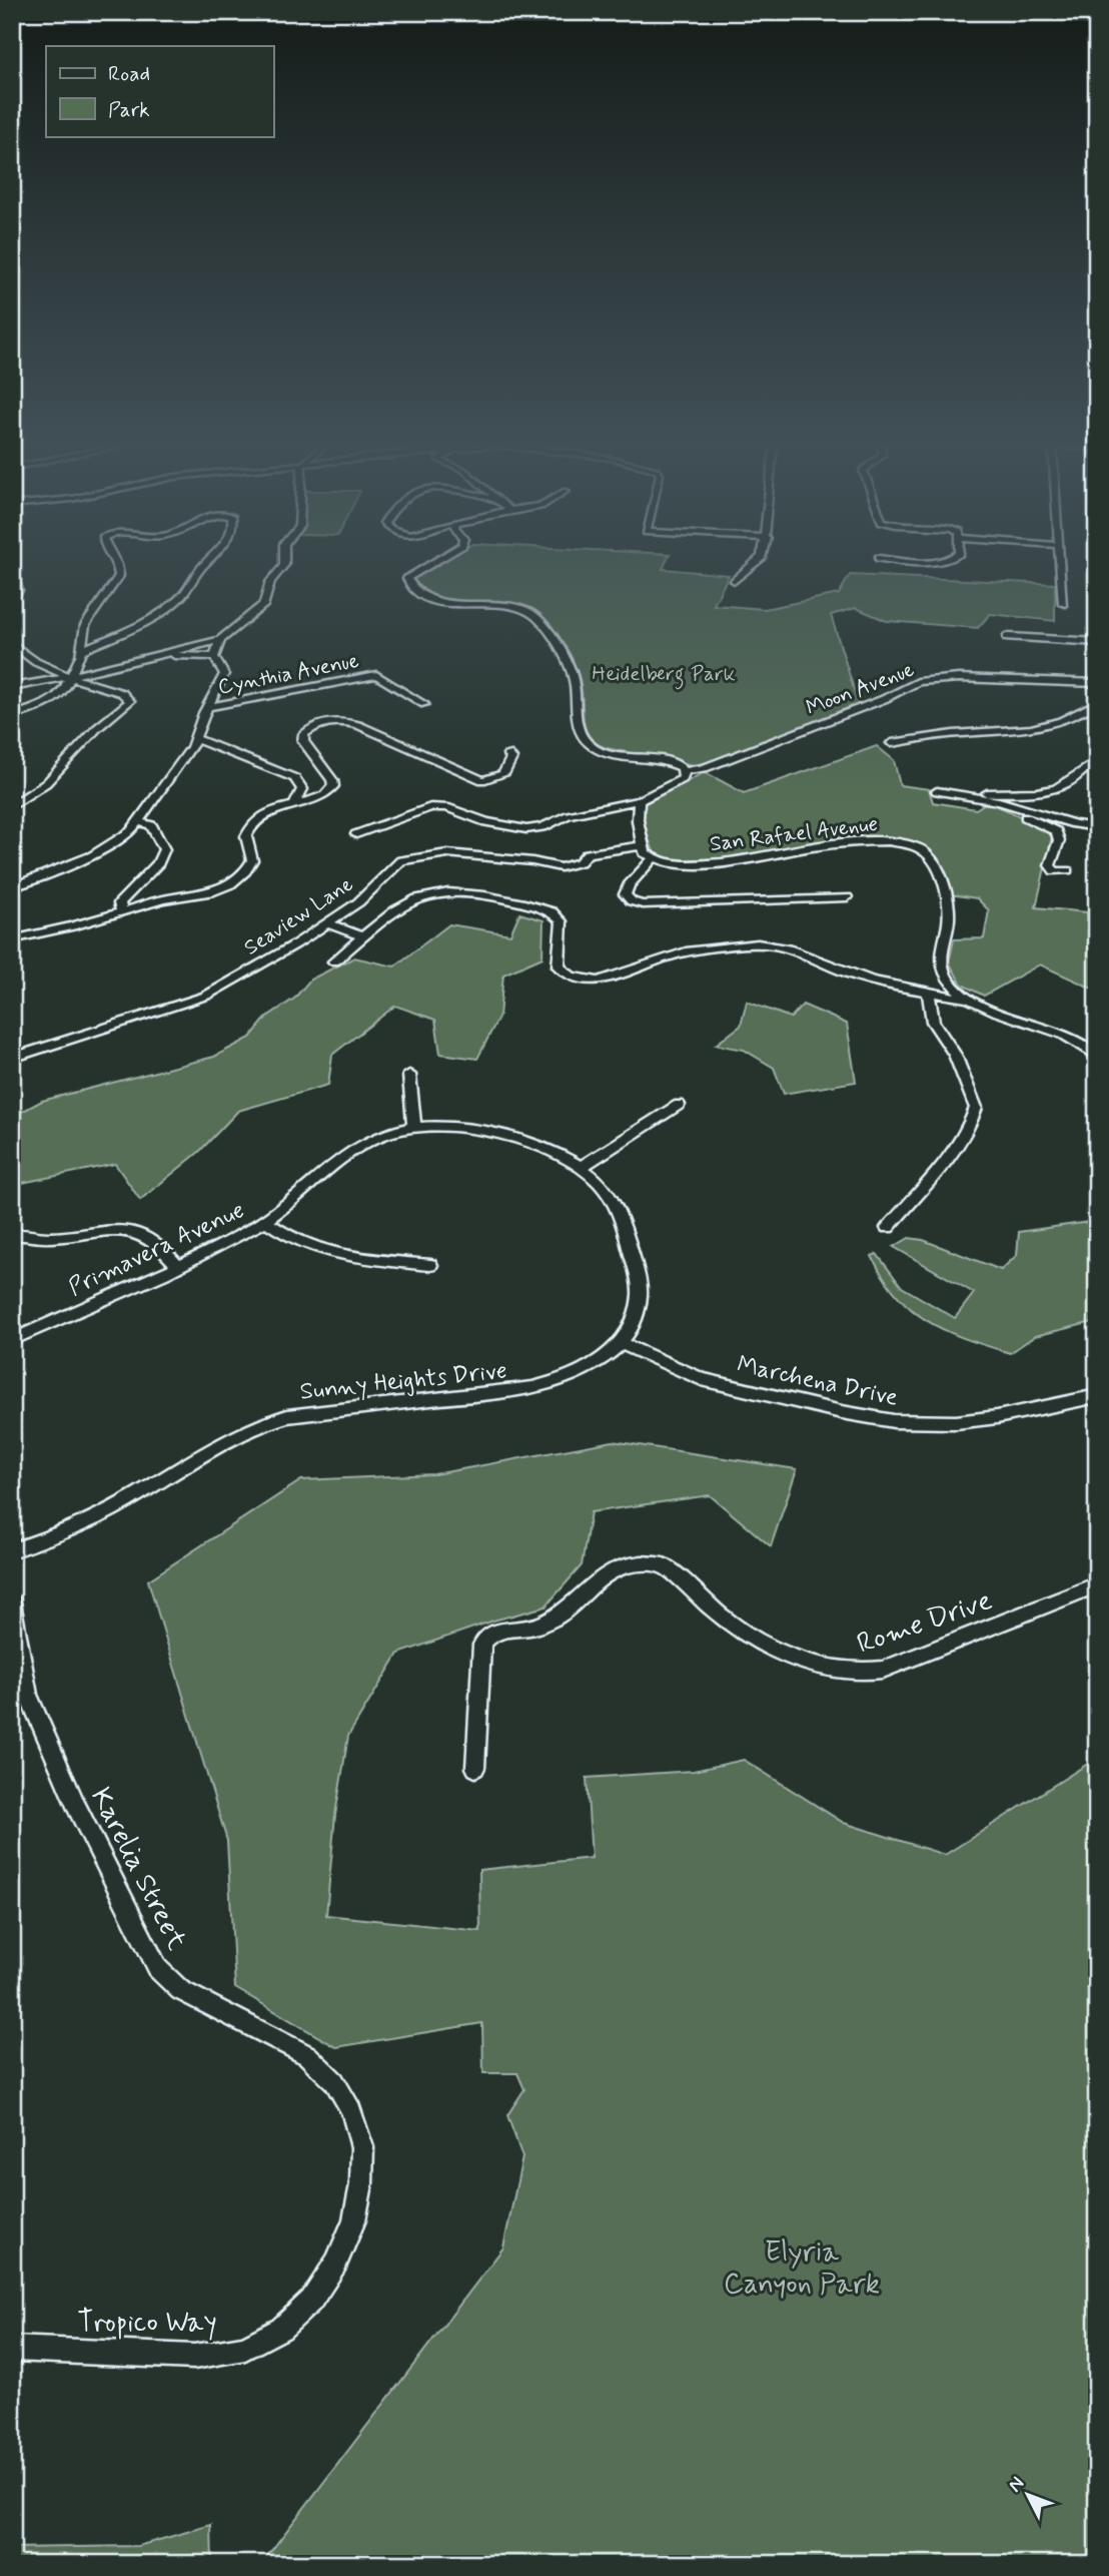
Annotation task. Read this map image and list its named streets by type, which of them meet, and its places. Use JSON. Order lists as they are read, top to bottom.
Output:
{
  "streets": {
    "street": [
      "Cynthia Avenue",
      "Moon Avenue",
      "San Rafael Avenue",
      "Seaview Lane",
      "Primavera Avenue",
      "Sunny Heights Drive",
      "Marchena Drive",
      "Rome Drive",
      "Karelia Street",
      "Tropico Way"
    ]
  },
  "crossings": [
    ["Primavera Avenue", "Sunny Heights Drive"],
    ["Sunny Heights Drive", "Marchena Drive"],
    ["Karelia Street", "Tropico Way"]
  ],
  "parks": ["Heidelberg Park", "Elyria Canyon Park"],
  "legend": ["Road", "Park"],
  "north": "top left"
}
